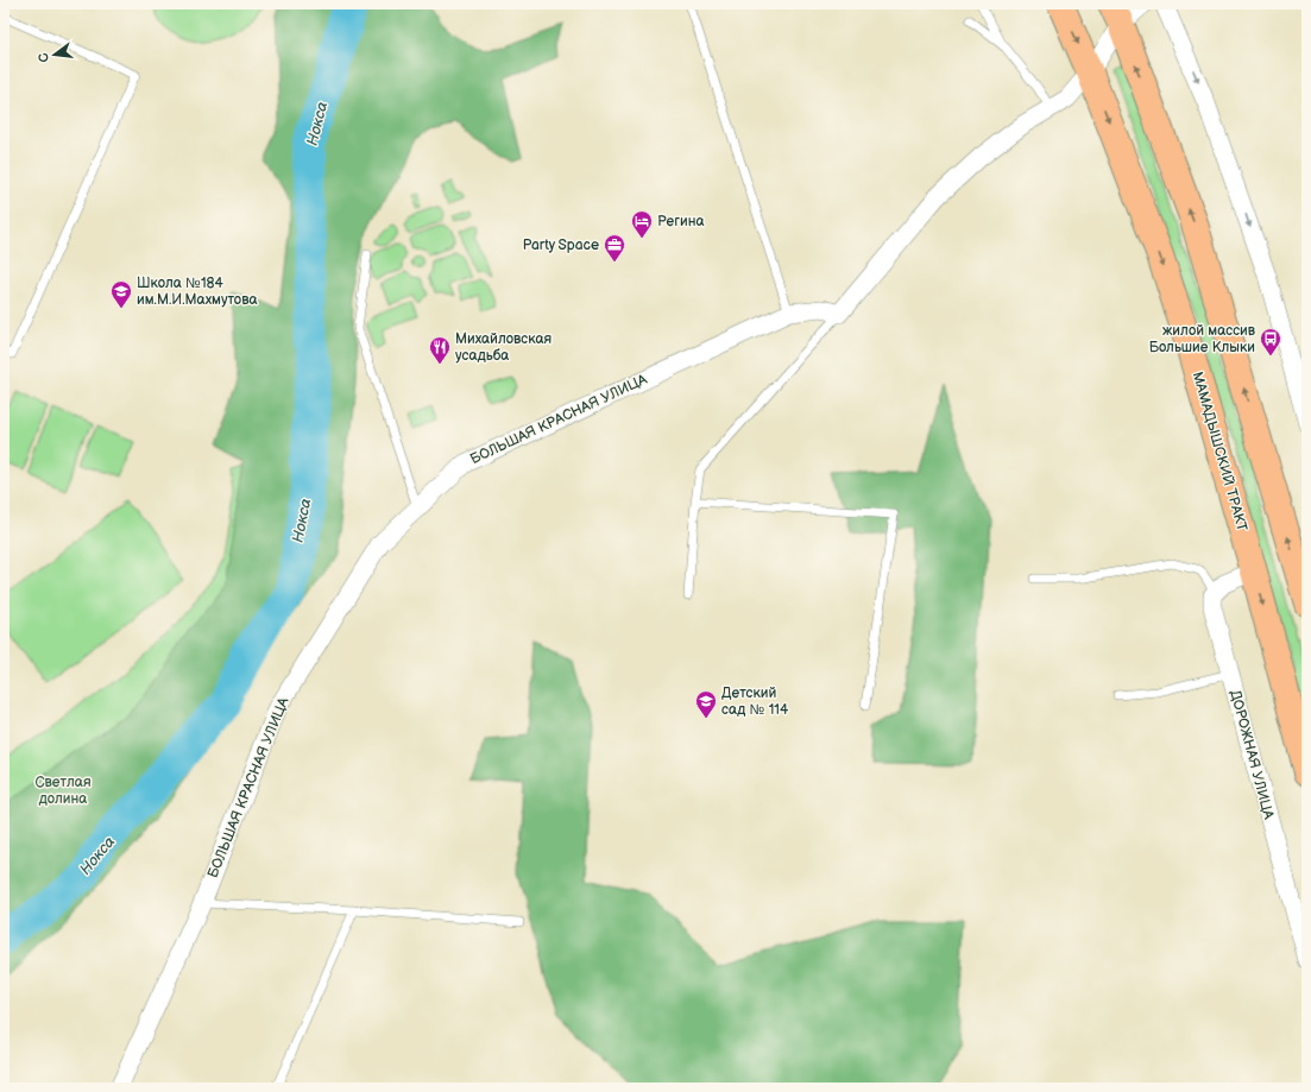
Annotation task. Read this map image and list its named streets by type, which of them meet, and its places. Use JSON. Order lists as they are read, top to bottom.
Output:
{
  "streets": {
    "main road": ["МАМАДЫШСКИЙ ТРАКТ"],
    "street": ["БОЛЬШАЯ КРАСНАЯ УЛИЦА", "ДОРОЖНАЯ УЛИЦА"]
  },
  "water": ["Нокса"],
  "parks": ["Светлая долина"],
  "places": {
    "hotel": ["Регина"],
    "office": ["Party Space"],
    "school or university": ["Школа №184 им.М.И.Махмутова", "Детский сад № 114"],
    "bus stop": ["жилой массив Большие Клыки"],
    "restaurant": ["Михайловская усадьба"]
  },
  "north": "left"
}
